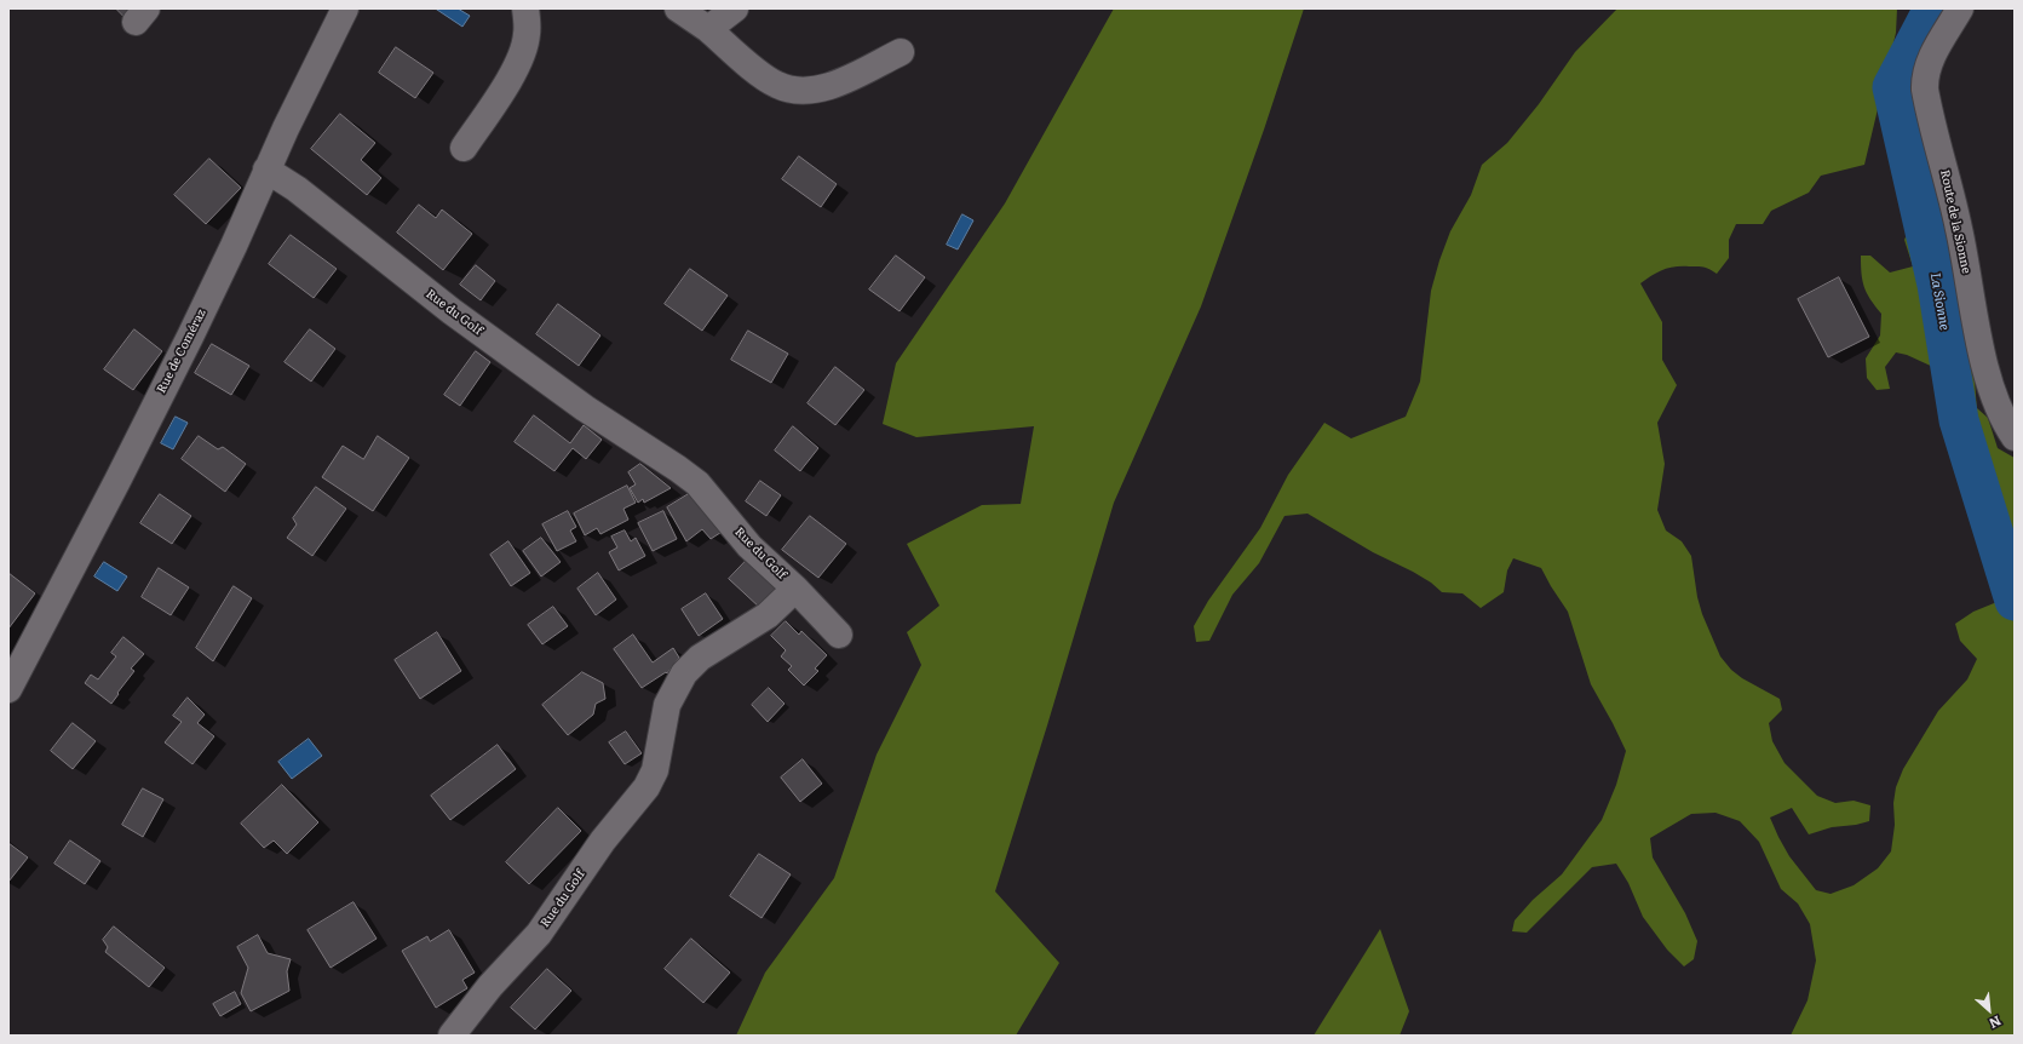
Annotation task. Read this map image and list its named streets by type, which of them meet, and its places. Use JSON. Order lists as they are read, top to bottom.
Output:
{
  "streets": {
    "street": ["Route de la Sionne", "Rue du Golf", "Rue de Coméraz"]
  },
  "crossings": [
    ["Rue du Golf", "Rue de Coméraz"]
  ],
  "water": ["La Sionne"],
  "north": "bottom right"
}
